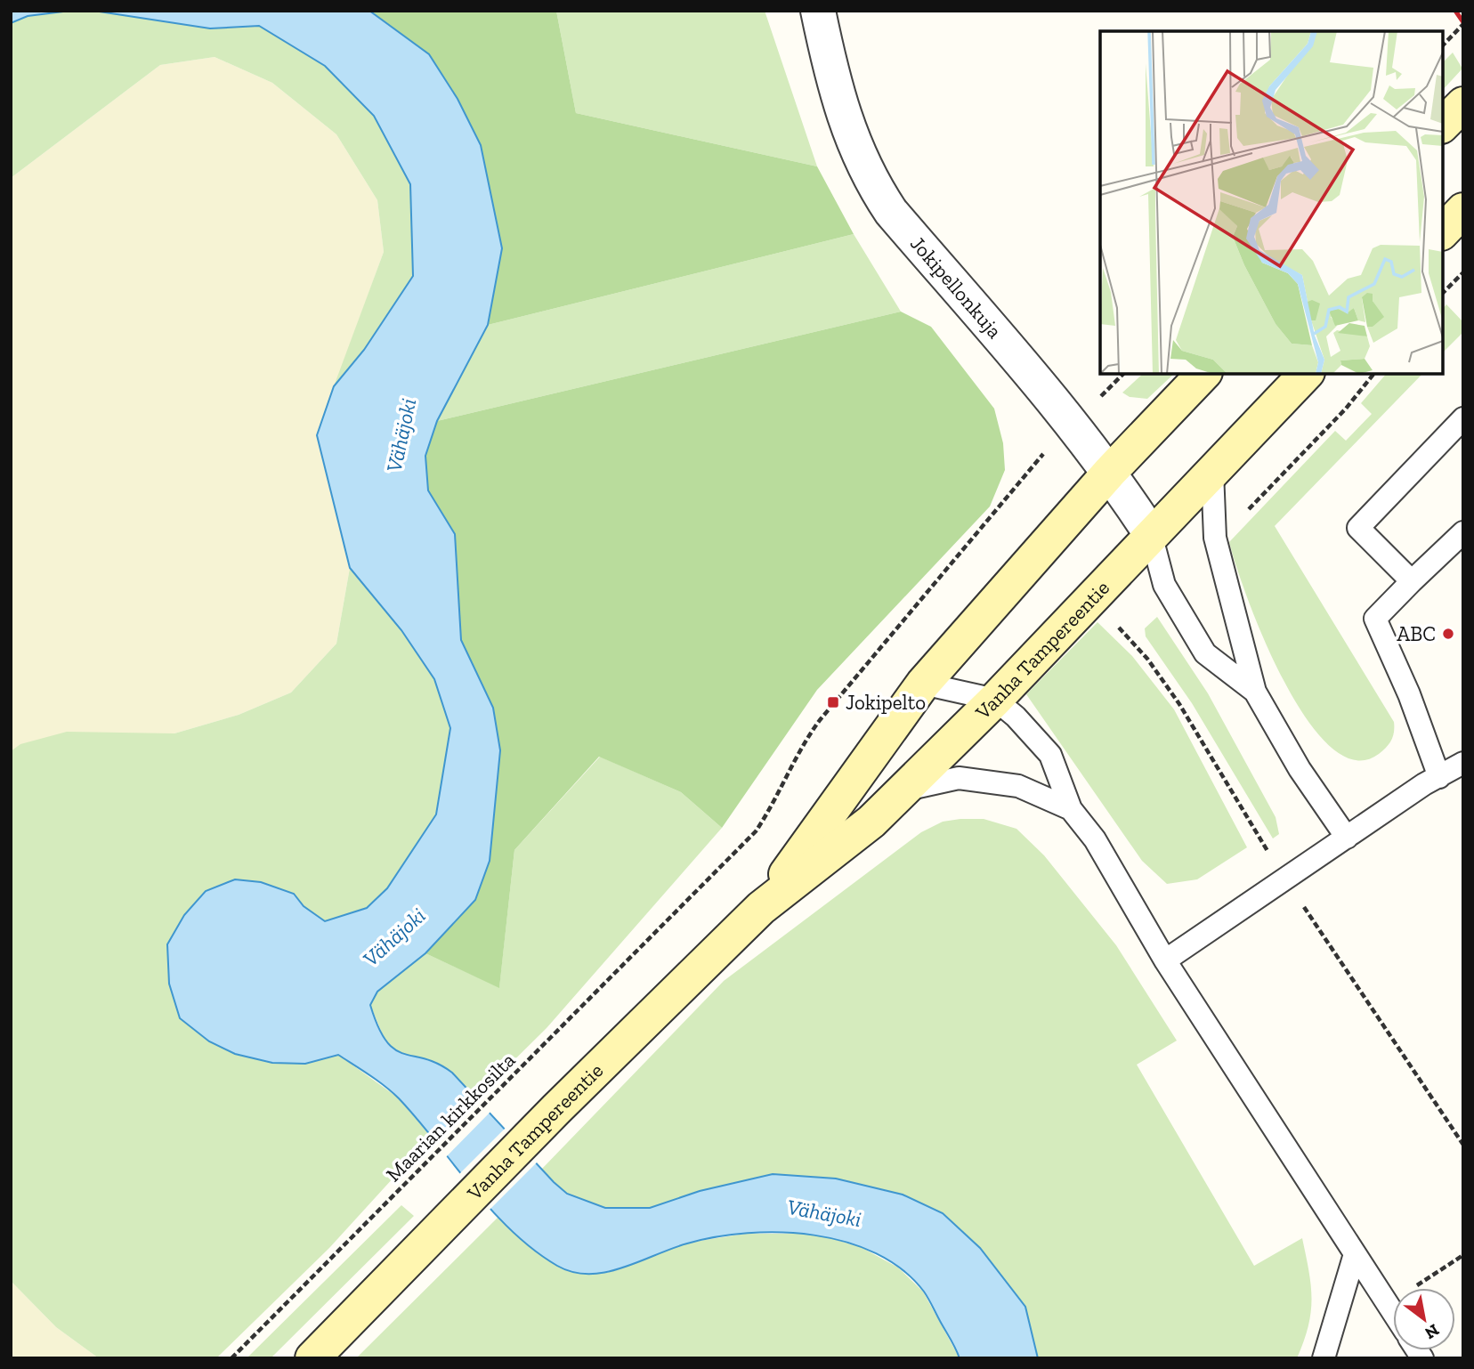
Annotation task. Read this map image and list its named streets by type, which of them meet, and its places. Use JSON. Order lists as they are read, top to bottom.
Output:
{
  "streets": {
    "main road": ["Vanha Tampereentie"],
    "street": ["Jokipellonkuja"],
    "path": ["Maarian kirkkosilta"]
  },
  "crossings": [
    ["Jokipellonkuja", "Vanha Tampereentie"]
  ],
  "water": ["Vähäjoki"],
  "places": {
    "other": ["ABC"],
    "transit": ["Jokipelto"]
  },
  "north": "bottom right"
}
